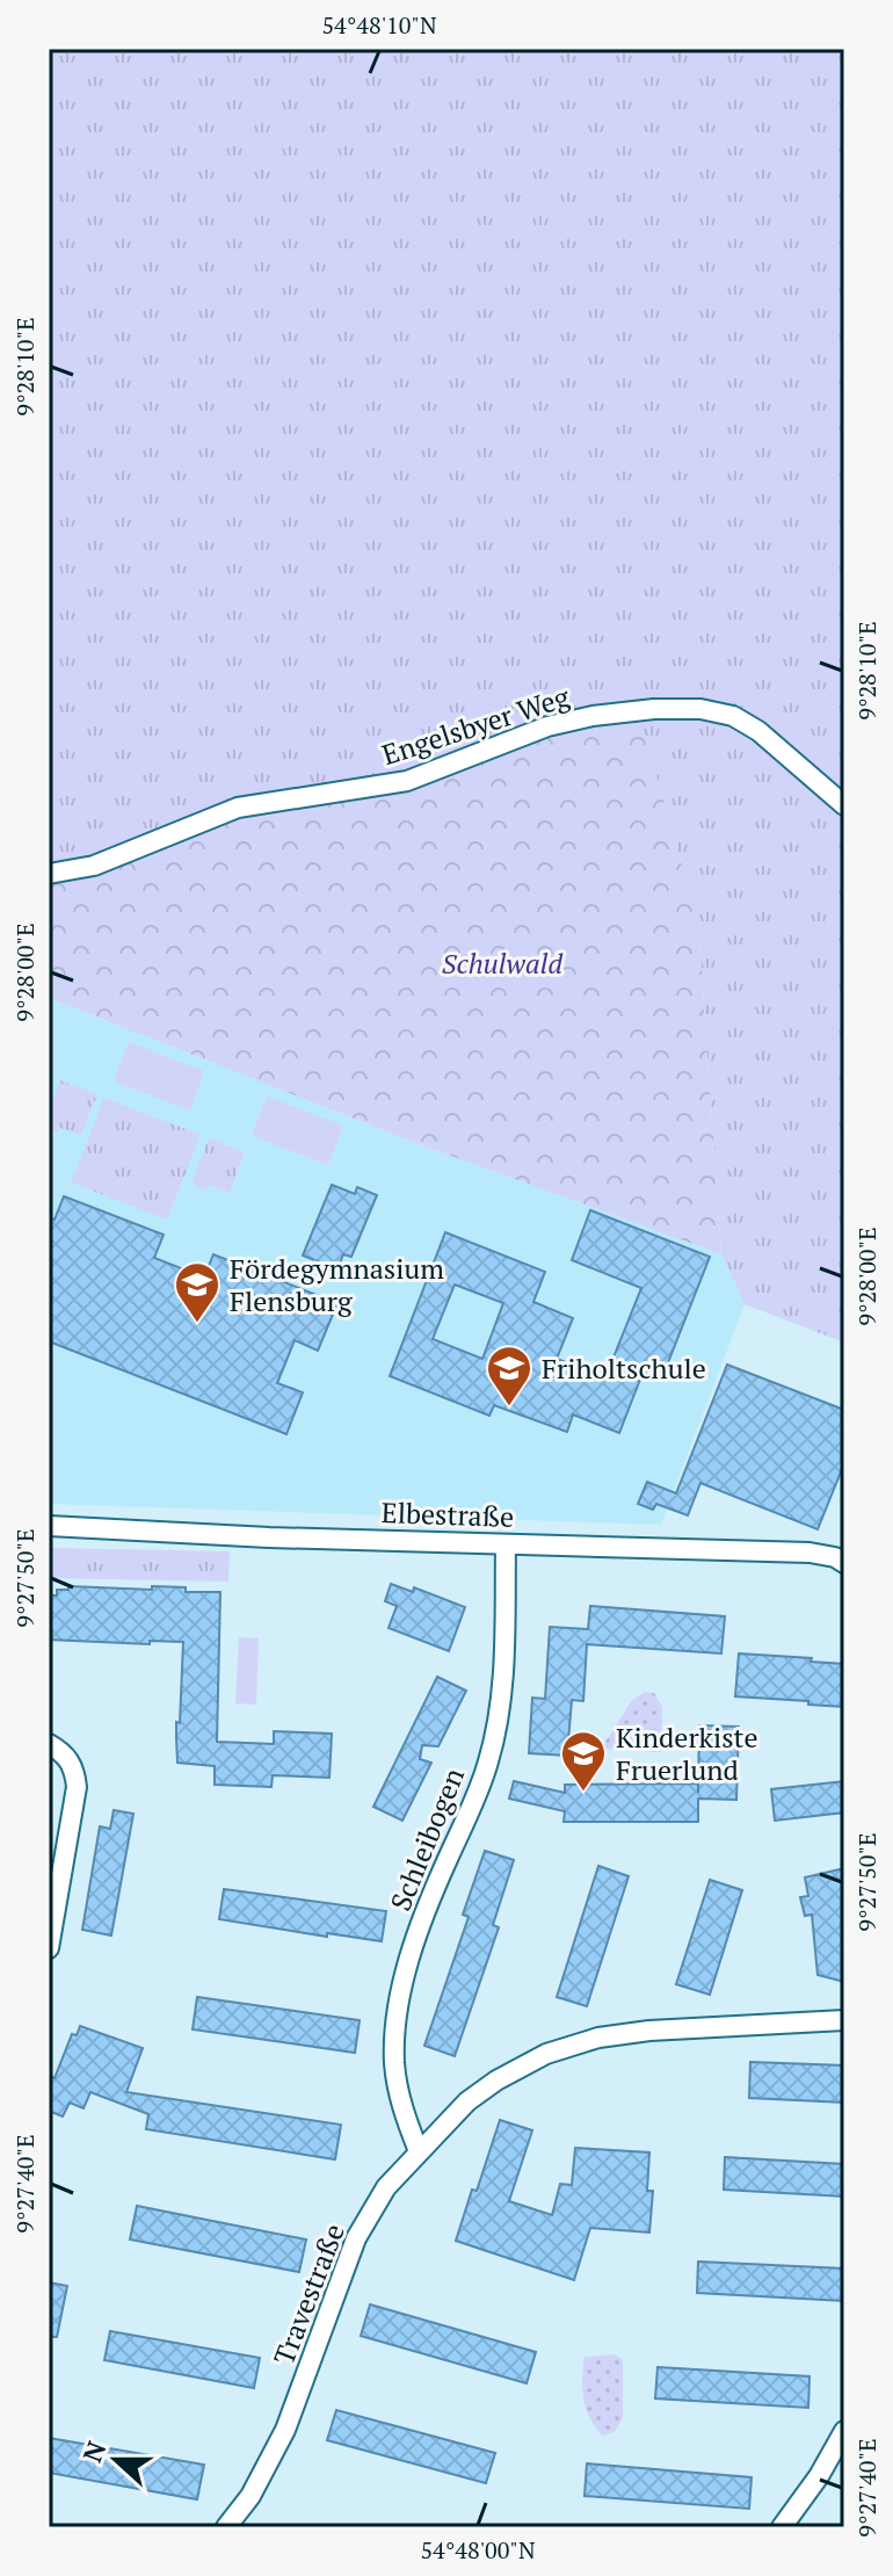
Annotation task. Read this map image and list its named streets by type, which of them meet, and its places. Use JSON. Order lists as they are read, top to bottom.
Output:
{
  "streets": {
    "street": [
      "Engelsbyer Weg",
      "Elbestraße",
      "Schleibogen",
      "Travestraße"
    ]
  },
  "crossings": [
    ["Elbestraße", "Schleibogen"],
    ["Schleibogen", "Travestraße"]
  ],
  "parks": ["Schulwald"],
  "places": {
    "school or university": ["Fördegymnasium Flensburg", "Friholtschule", "Kinderkiste Fruerlund"]
  },
  "north": "left",
  "coordinates": [
    "54°48'10\"N",
    "9°28'10\"E",
    "9°28'00\"E",
    "9°27'50\"E",
    "9°27'40\"E",
    "54°48'00\"N"
  ]
}
